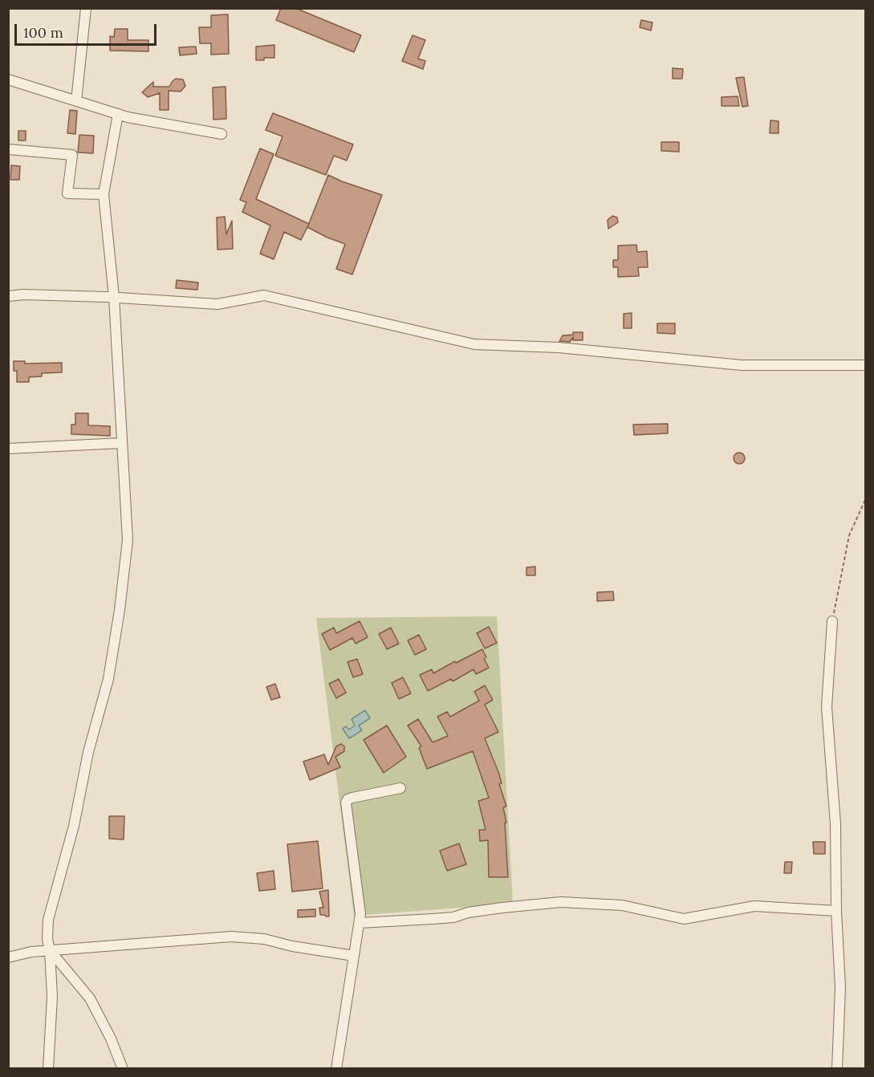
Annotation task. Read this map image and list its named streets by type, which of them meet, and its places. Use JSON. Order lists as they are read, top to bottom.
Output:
{
  "scale_bar": "100 m"
}
